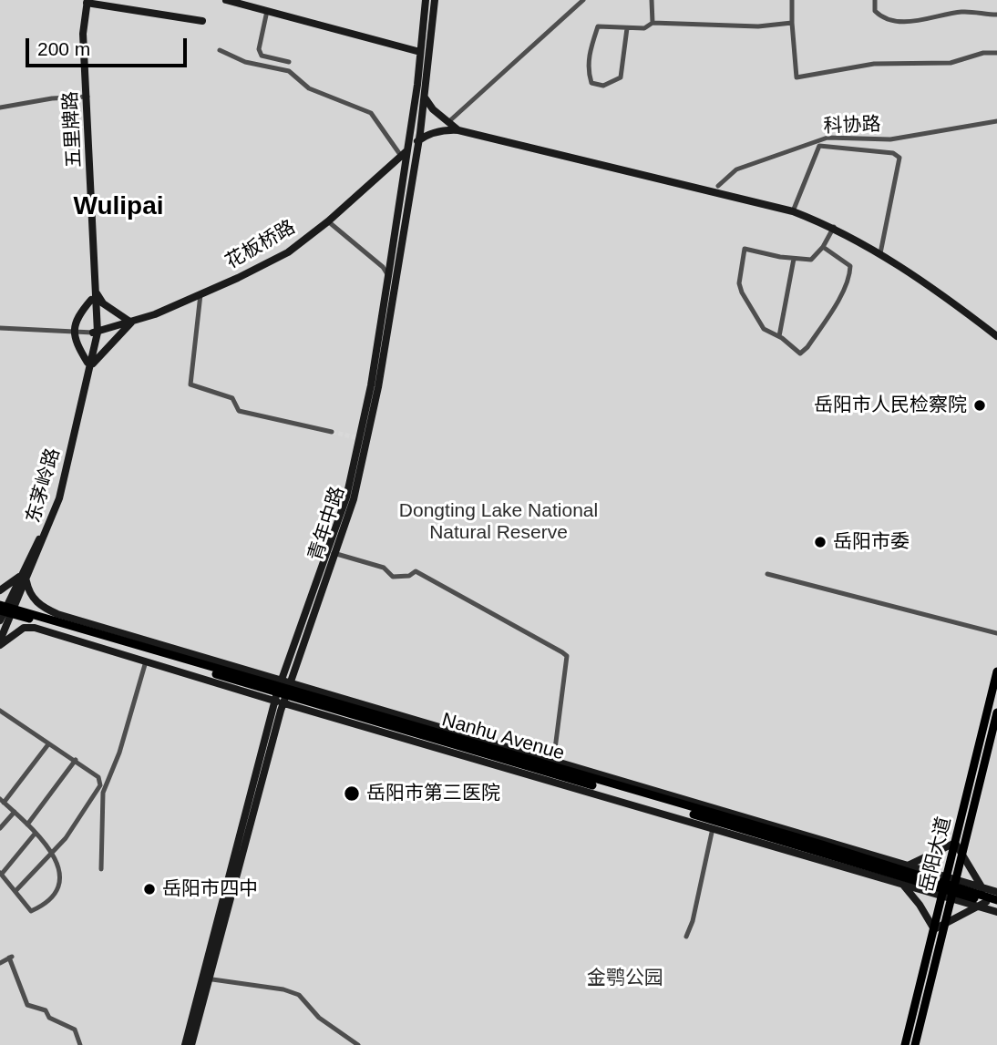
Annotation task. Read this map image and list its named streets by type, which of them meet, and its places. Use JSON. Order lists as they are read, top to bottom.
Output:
{
  "streets": {
    "main road": [
      "五里牌路",
      "花板桥路",
      "东茅岭路",
      "青年中路",
      "Nanhu Avenue",
      "岳阳大道"
    ],
    "street": ["科协路"]
  },
  "crossings": [
    ["五里牌路", "花板桥路"],
    ["五里牌路", "东茅岭路"],
    ["花板桥路", "东茅岭路"],
    ["花板桥路", "青年中路"],
    ["东茅岭路", "Nanhu Avenue"],
    ["青年中路", "Nanhu Avenue"],
    ["Nanhu Avenue", "岳阳大道"]
  ],
  "districts": ["Wulipai"],
  "parks": ["Dongting Lake National Natural Reserve", "金鹗公园"],
  "places": [
    "岳阳市人民检察院",
    "岳阳市委",
    "岳阳市第三医院",
    "岳阳市四中"
  ],
  "scale_bar": "200 m"
}
